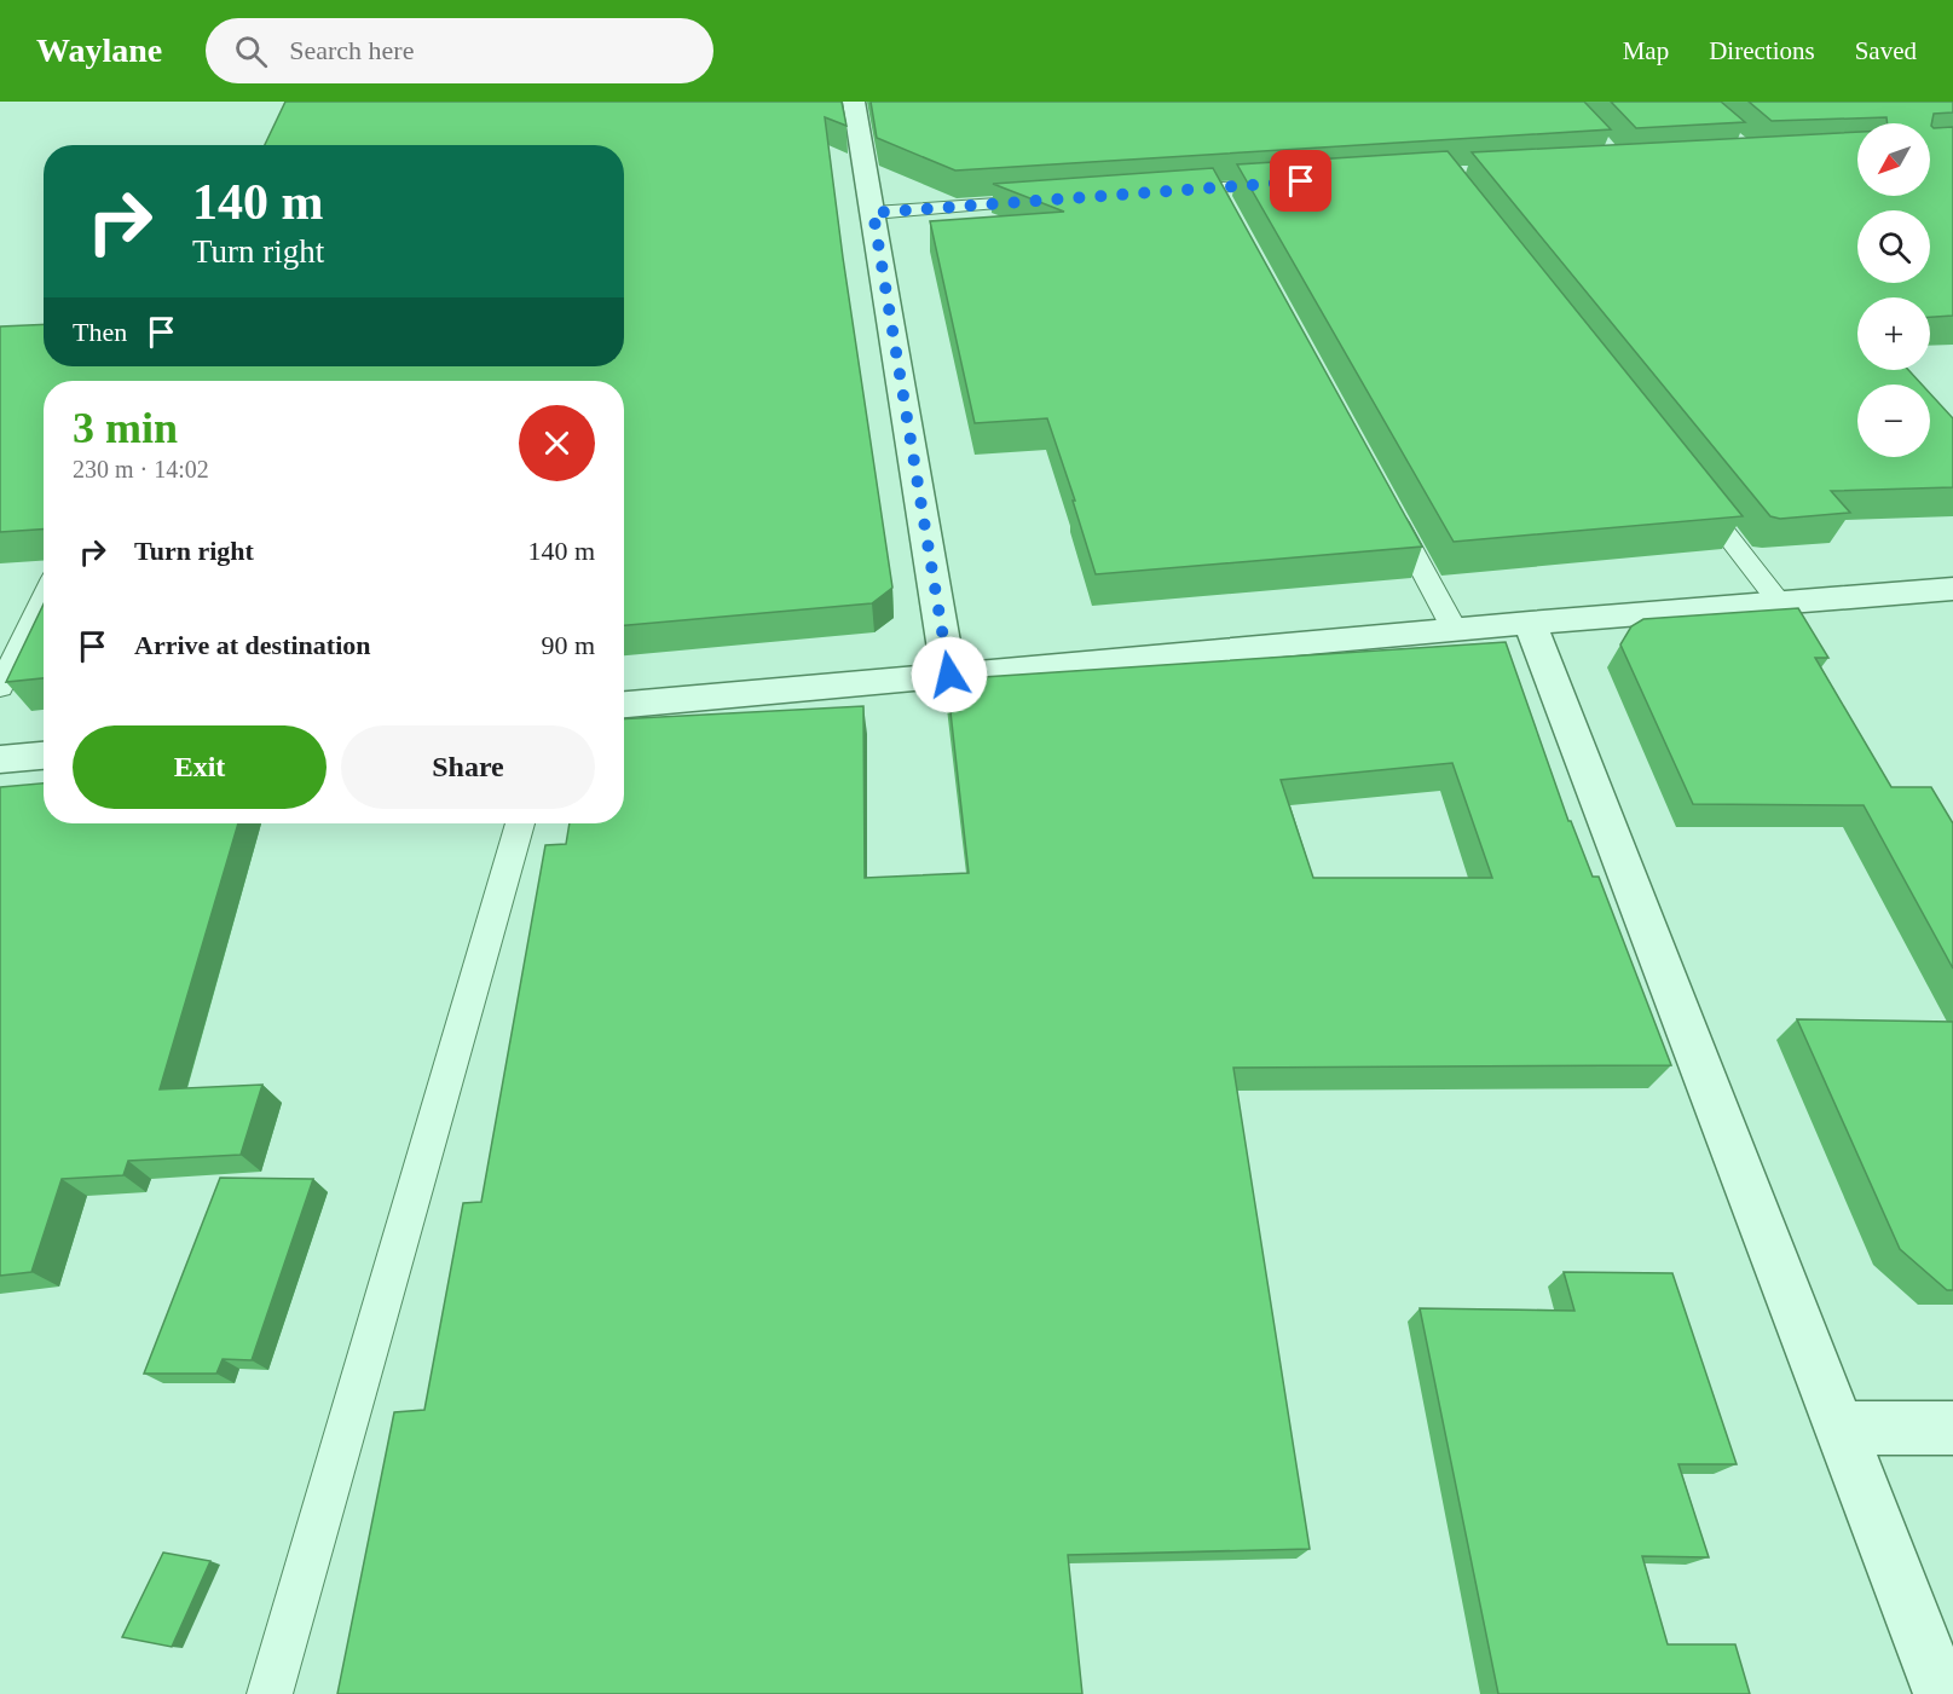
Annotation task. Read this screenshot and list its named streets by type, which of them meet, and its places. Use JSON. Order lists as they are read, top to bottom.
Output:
{
  "north": "bottom left",
  "page": {
    "header": "Waylane",
    "search": "Search here",
    "nav": ["Map", "Directions", "Saved"],
    "map_buttons": ["+", "−"],
    "turn": ["140 m", "Turn right"],
    "then": "Then",
    "heading": ["3 min", "230 m · 14:02"],
    "list": [
      {
        "name": "Turn right",
        "value": "140 m"
      },
      {
        "name": "Arrive at destination",
        "value": "90 m"
      }
    ],
    "buttons": ["Exit", "Share"]
  }
}
